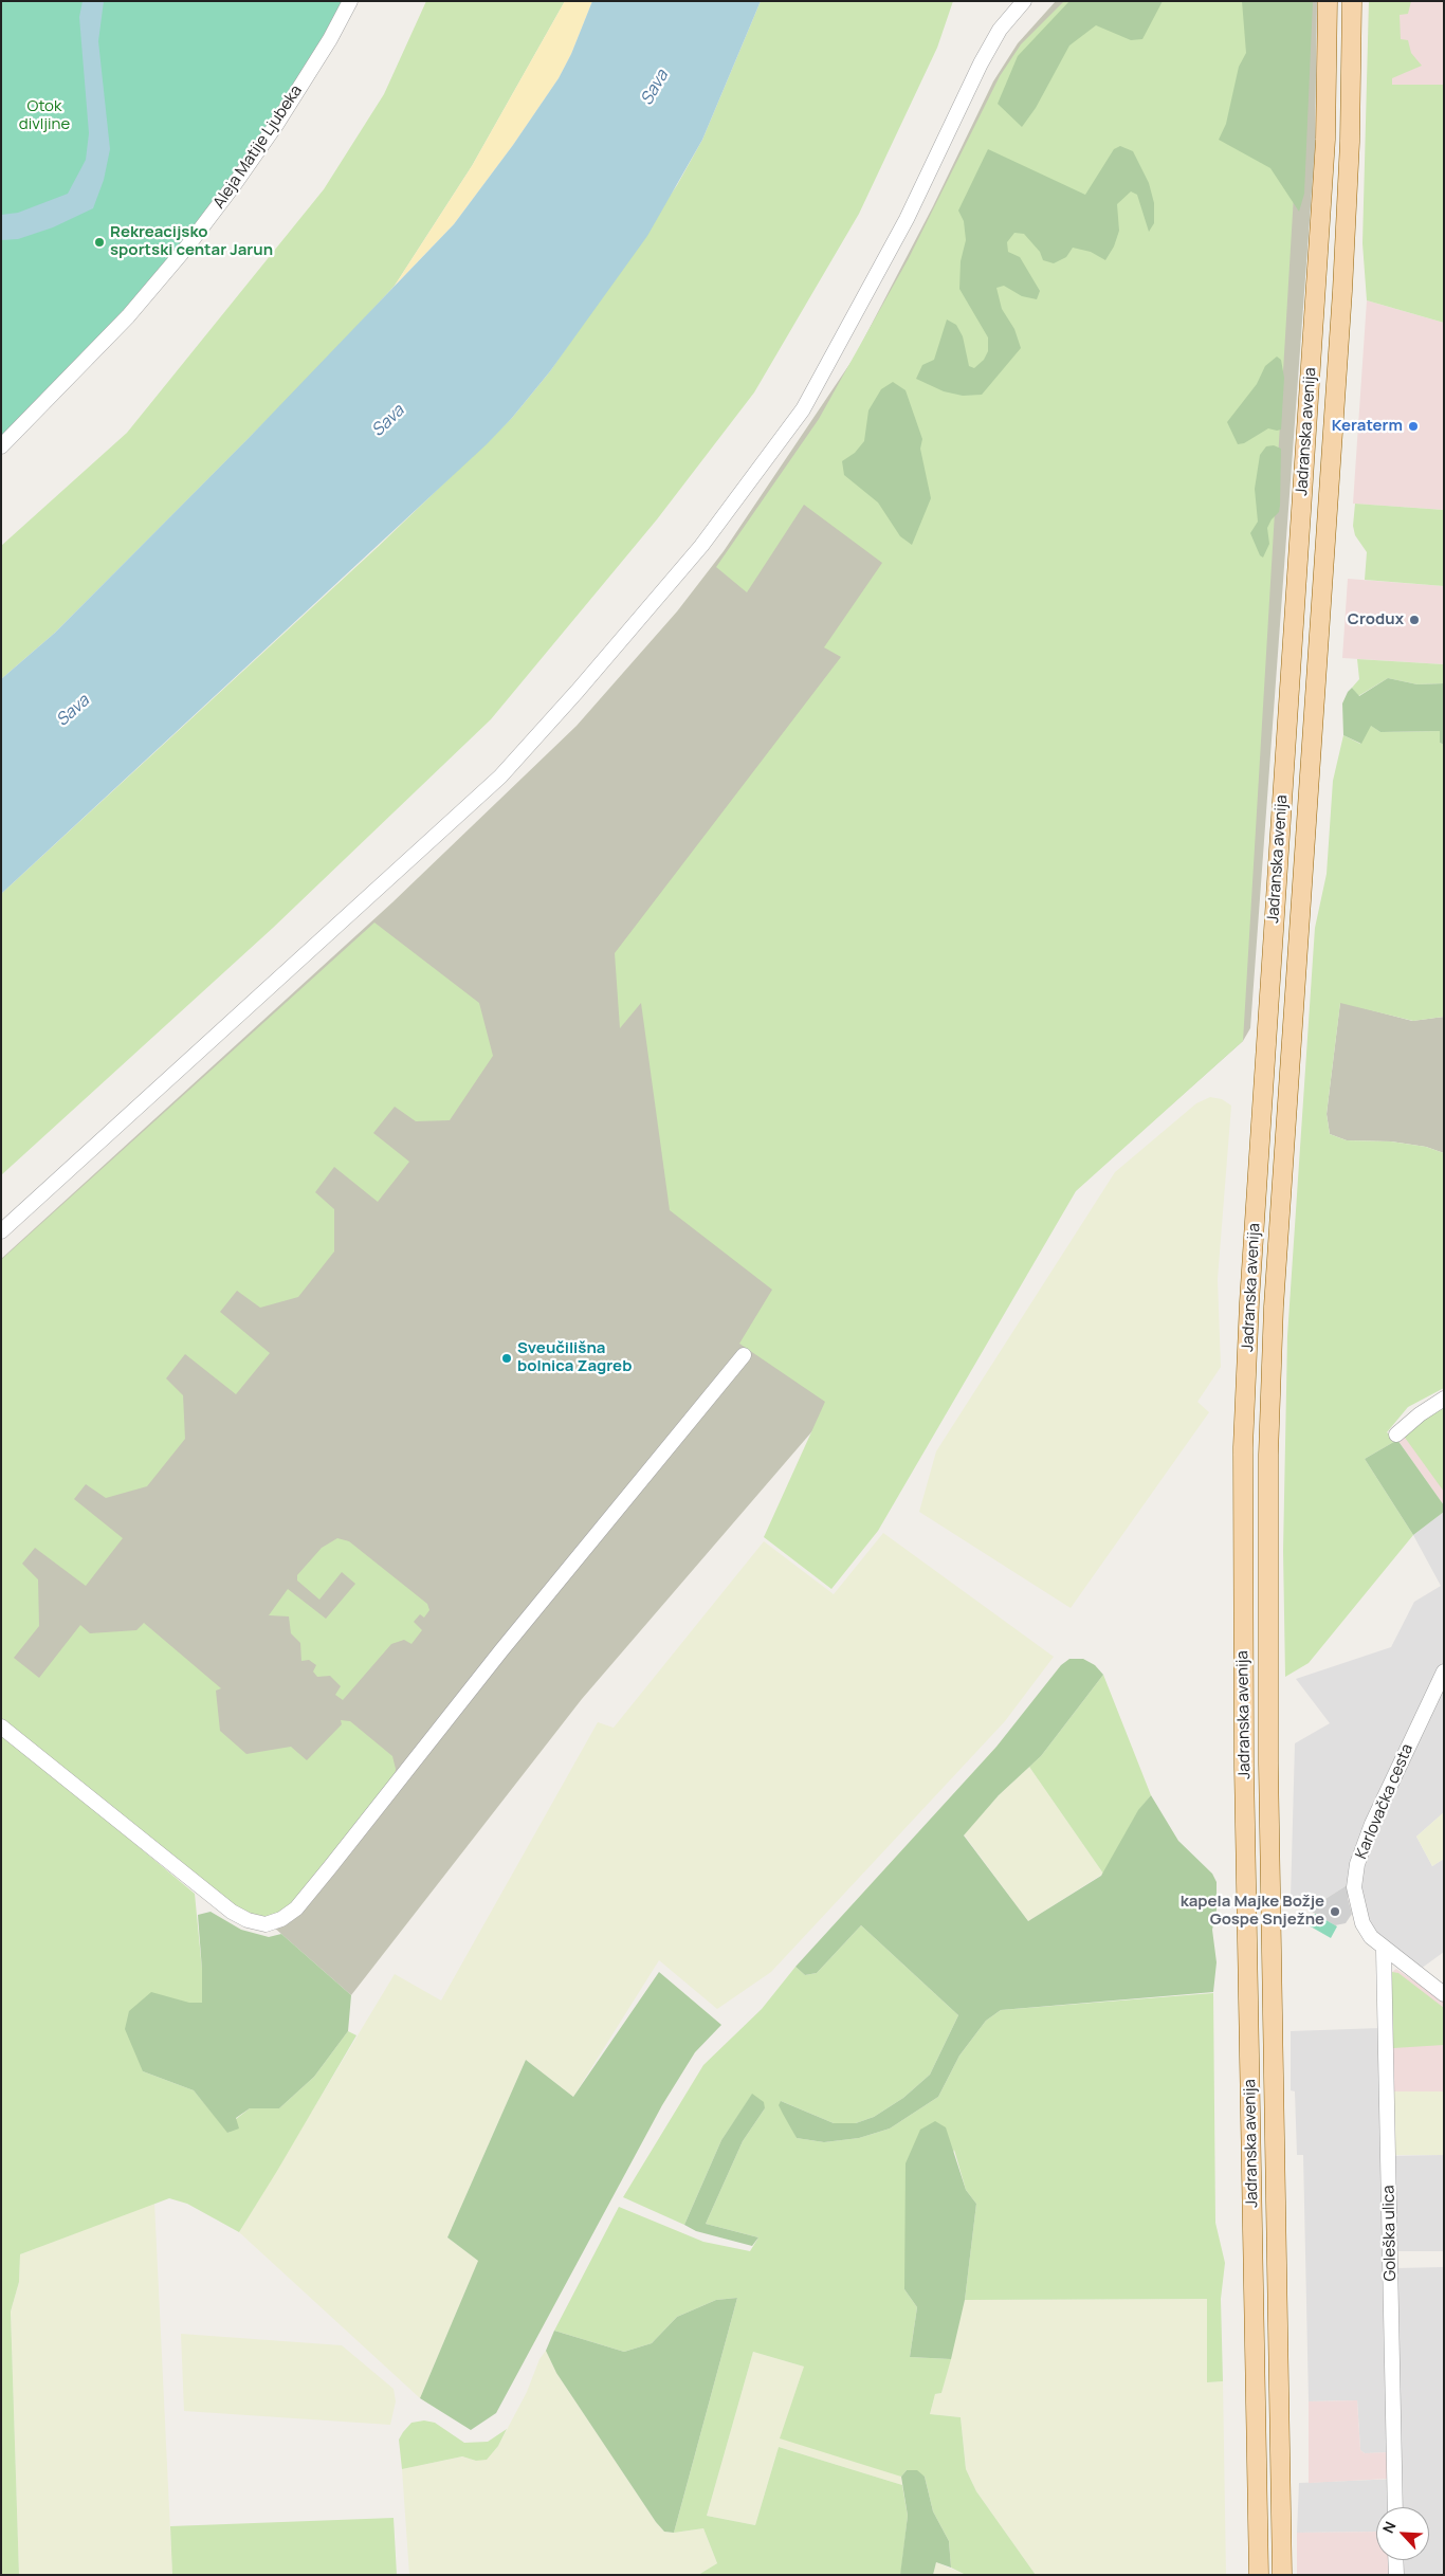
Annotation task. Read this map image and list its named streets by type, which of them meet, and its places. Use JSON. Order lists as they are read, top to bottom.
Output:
{
  "streets": {
    "main road": ["Jadranska avenija"],
    "street": ["Aleja Matije Ljubeka", "Karlovačka cesta", "Goleška ulica"]
  },
  "crossings": [
    ["Karlovačka cesta", "Goleška ulica"]
  ],
  "water": ["Sava"],
  "parks": ["Otok divljine"],
  "places": [
    "Rekreacijsko sportski centar Jarun",
    "Keraterm",
    "Crodux",
    "Sveučilišna bolnica Zagreb",
    "kapela Majke Božje Gospe Snježne"
  ],
  "north": "top left"
}
